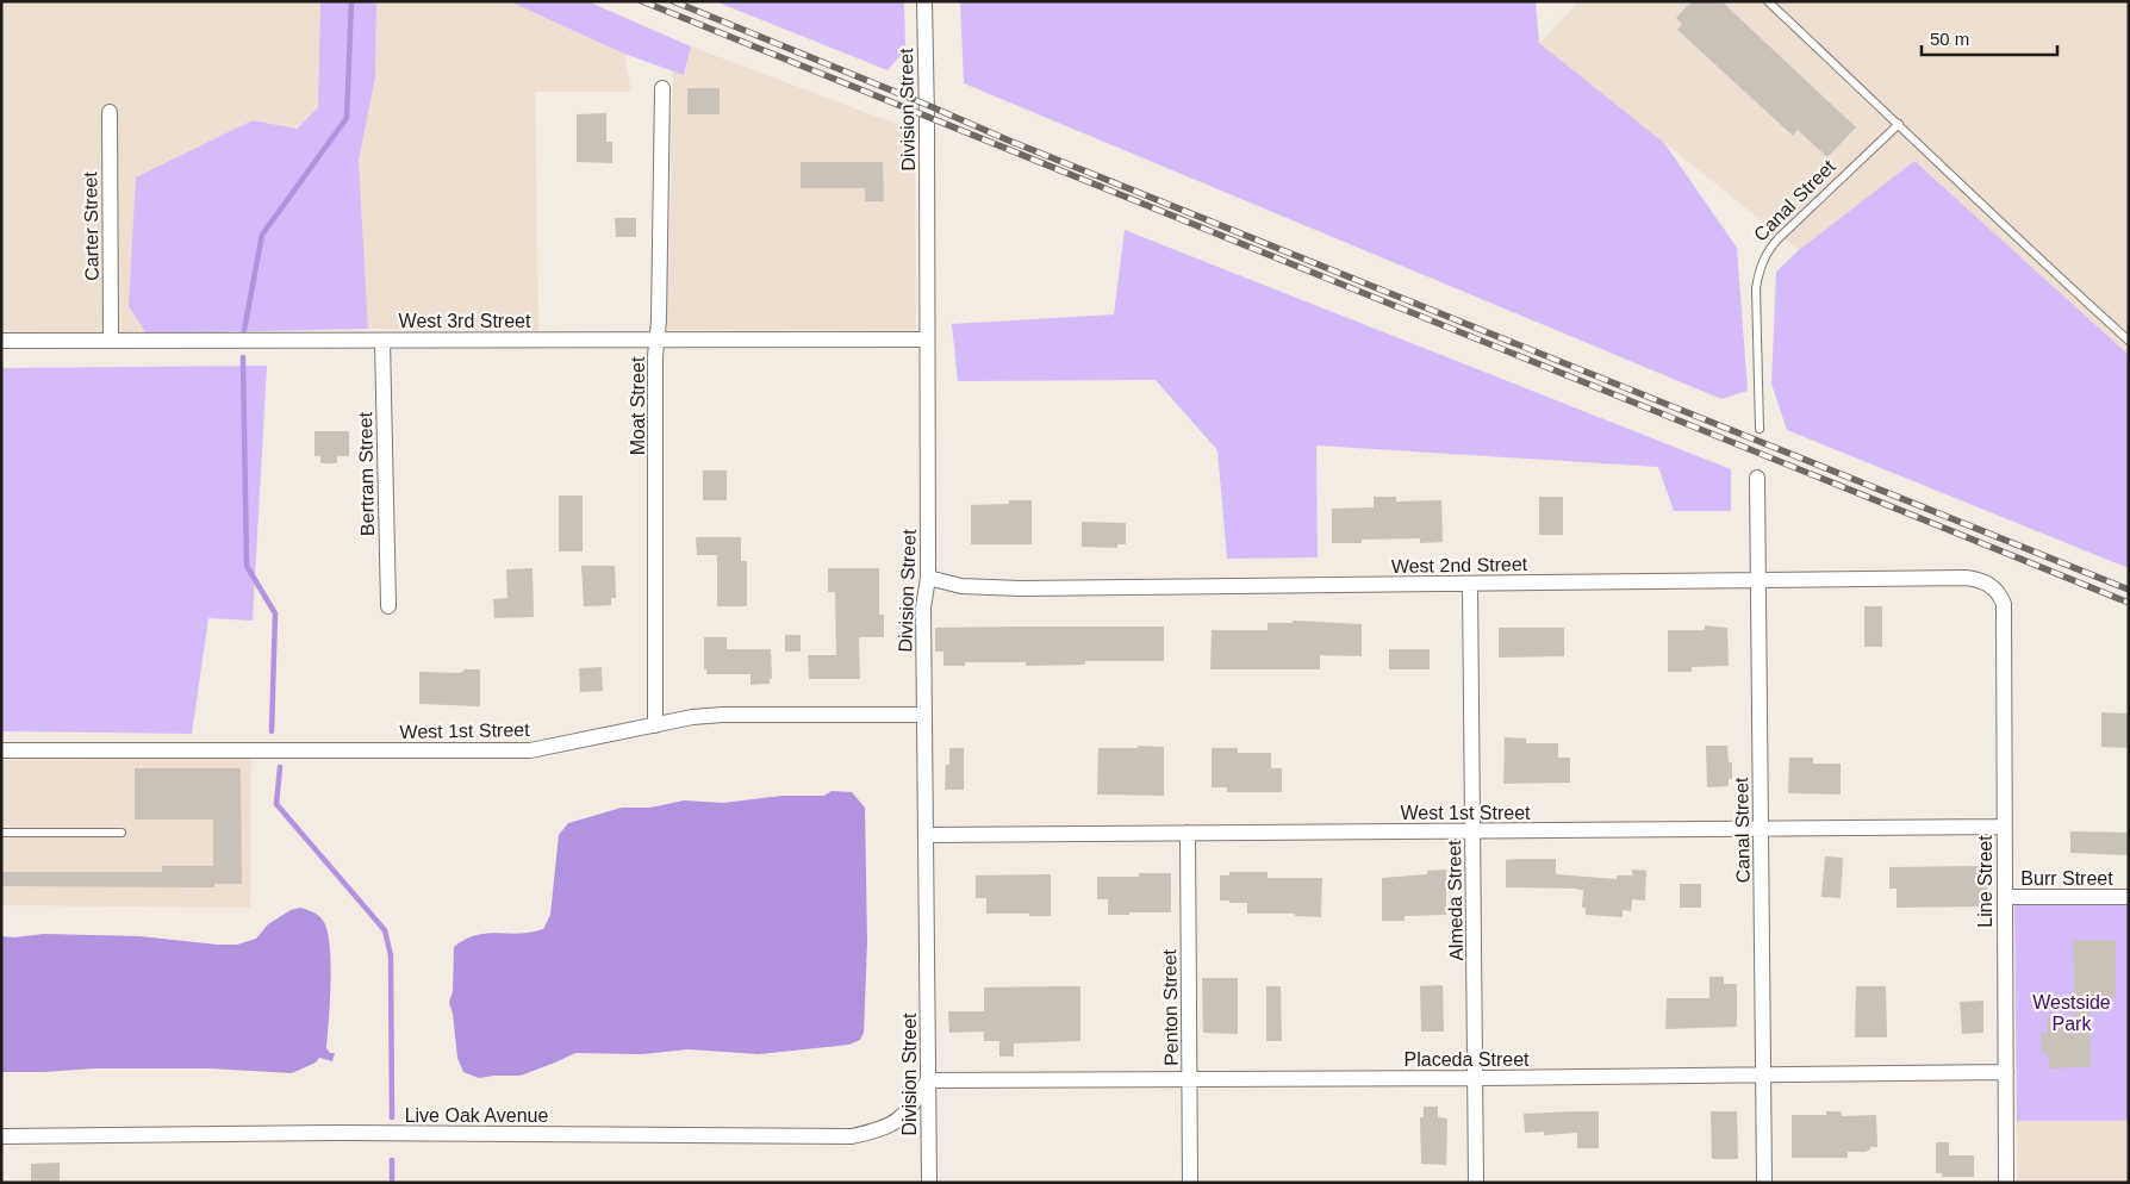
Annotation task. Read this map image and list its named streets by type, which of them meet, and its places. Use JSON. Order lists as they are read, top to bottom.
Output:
{
  "streets": {
    "street": [
      "Division Street",
      "Canal Street",
      "Carter Street",
      "West 3rd Street",
      "Moat Street",
      "Bertram Street",
      "West 2nd Street",
      "West 1st Street",
      "Burr Street",
      "Line Street",
      "Almeda Street",
      "Penton Street",
      "Placeda Street",
      "Live Oak Avenue"
    ]
  },
  "crossings": [
    ["Division Street", "West 3rd Street"],
    ["Division Street", "West 2nd Street"],
    ["Division Street", "West 1st Street"],
    ["Division Street", "Placeda Street"],
    ["Division Street", "Live Oak Avenue"],
    ["Canal Street", "West 2nd Street"],
    ["Canal Street", "West 1st Street"],
    ["Canal Street", "Placeda Street"],
    ["Carter Street", "West 3rd Street"],
    ["West 3rd Street", "Moat Street"],
    ["West 3rd Street", "Bertram Street"],
    ["Moat Street", "West 1st Street"],
    ["West 2nd Street", "Line Street"],
    ["West 2nd Street", "Almeda Street"],
    ["West 1st Street", "Line Street"],
    ["West 1st Street", "Almeda Street"],
    ["West 1st Street", "Penton Street"],
    ["Burr Street", "Line Street"],
    ["Line Street", "Placeda Street"],
    ["Almeda Street", "Placeda Street"],
    ["Penton Street", "Placeda Street"],
    ["Placeda Street", "Live Oak Avenue"]
  ],
  "parks": ["Westside Park"],
  "scale_bar": "50 m"
}
